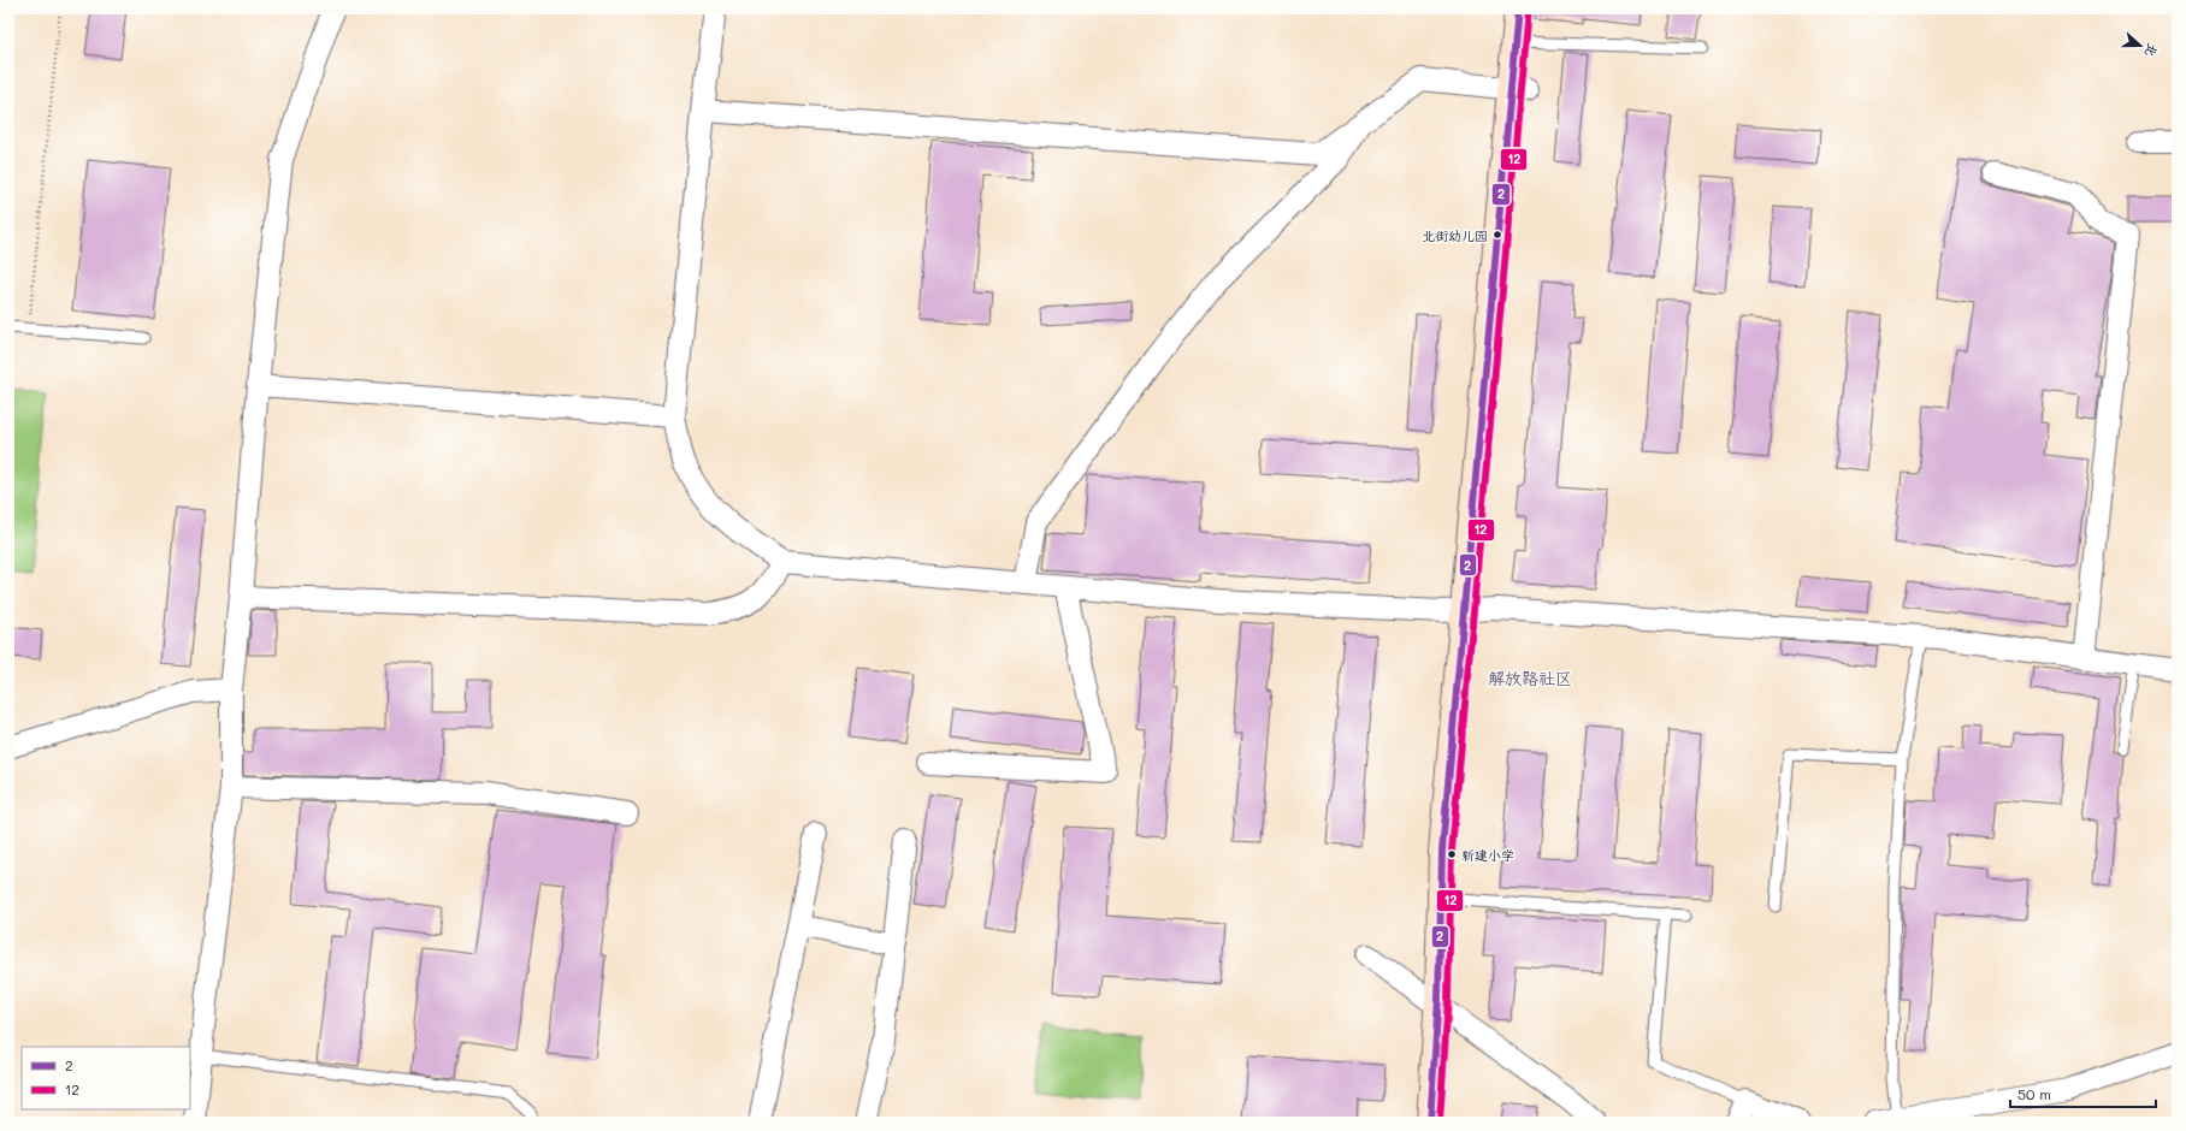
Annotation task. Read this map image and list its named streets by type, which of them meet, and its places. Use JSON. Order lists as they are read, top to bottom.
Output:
{
  "districts": ["解放路社区"],
  "places": ["北街幼儿园", "新建小学"],
  "lines": ["transit line 2", "transit line 12"],
  "legend": ["2", "12"],
  "scale_bar": "50 m",
  "north": "right"
}
